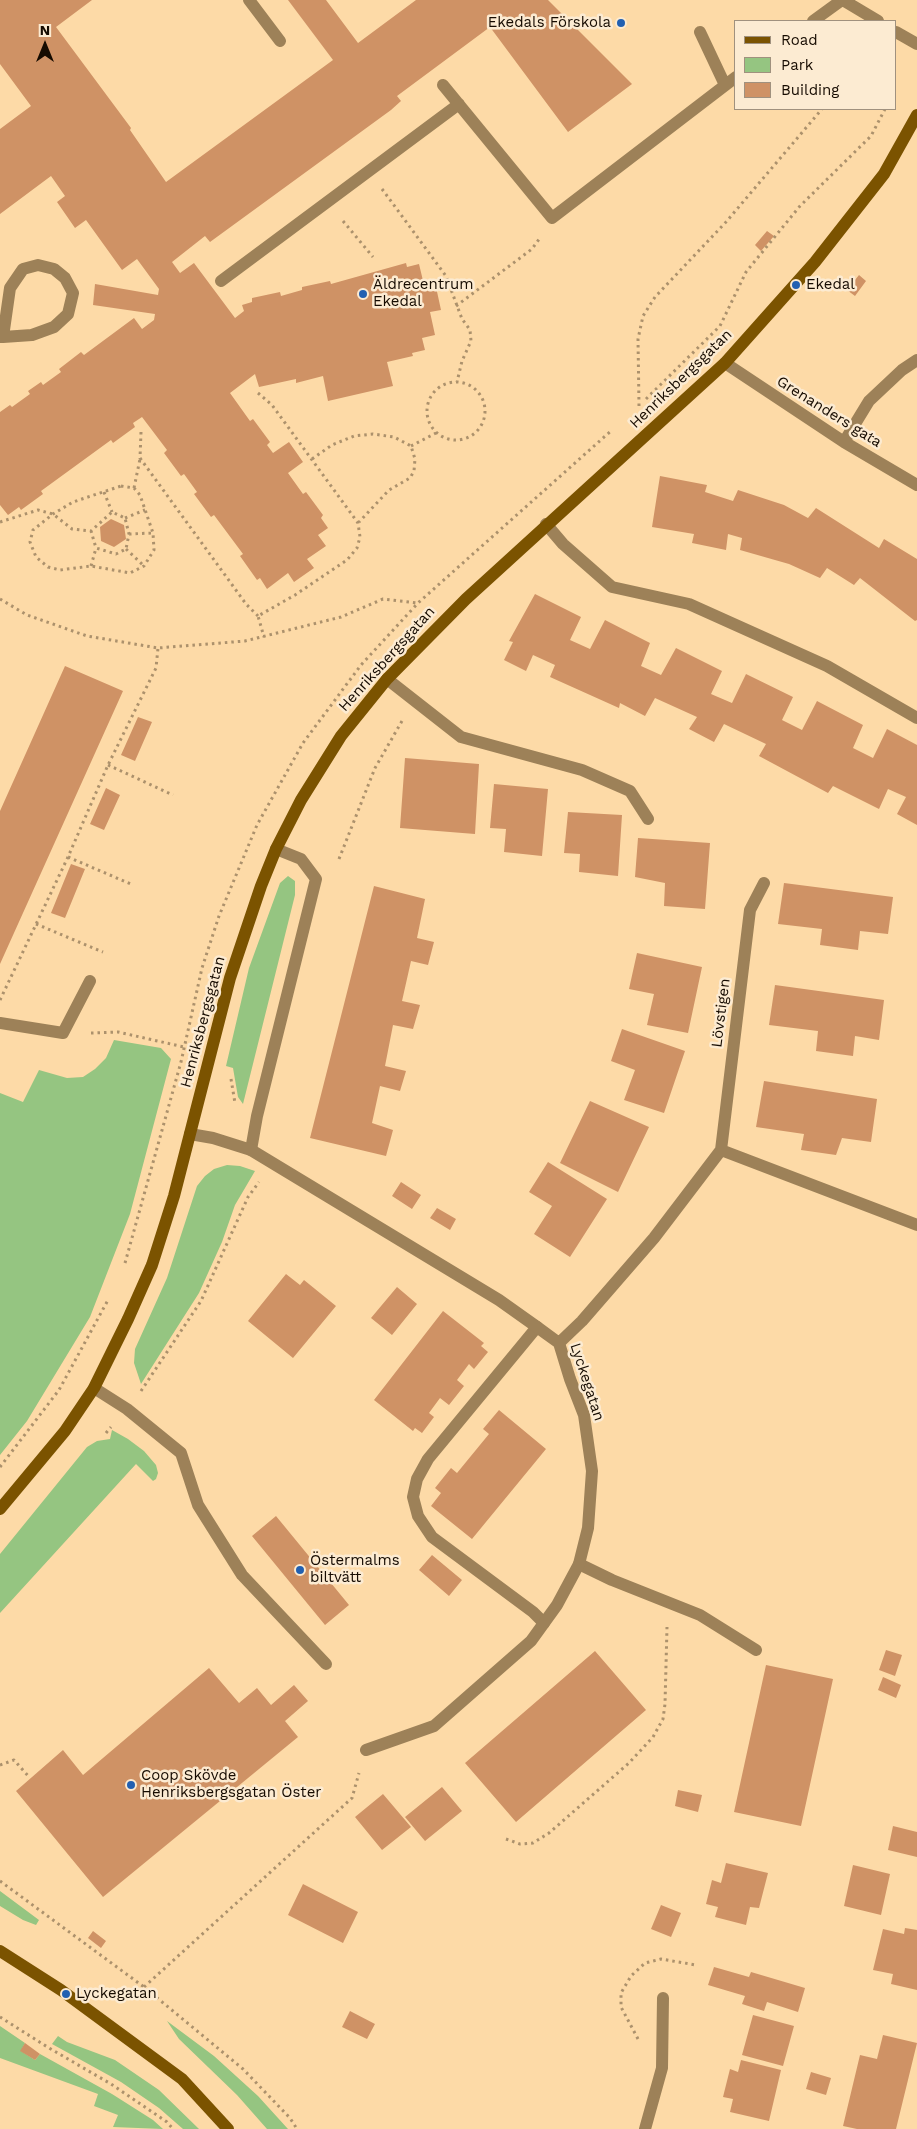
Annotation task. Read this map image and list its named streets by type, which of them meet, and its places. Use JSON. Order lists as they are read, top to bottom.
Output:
{
  "streets": {
    "main road": ["Henriksbergsgatan"],
    "street": ["Grenanders gata", "Lövstigen", "Lyckegatan"]
  },
  "crossings": [
    ["Henriksbergsgatan", "Grenanders gata"],
    ["Henriksbergsgatan", "Lyckegatan"]
  ],
  "places": [
    "Ekedals Förskola",
    "Ekedal",
    "Äldrecentrum Ekedal",
    "Östermalms biltvätt",
    "Coop Skövde Henriksbergsgatan Öster",
    "Lyckegatan"
  ],
  "legend": ["Road", "Park", "Building"],
  "north": "top"
}
